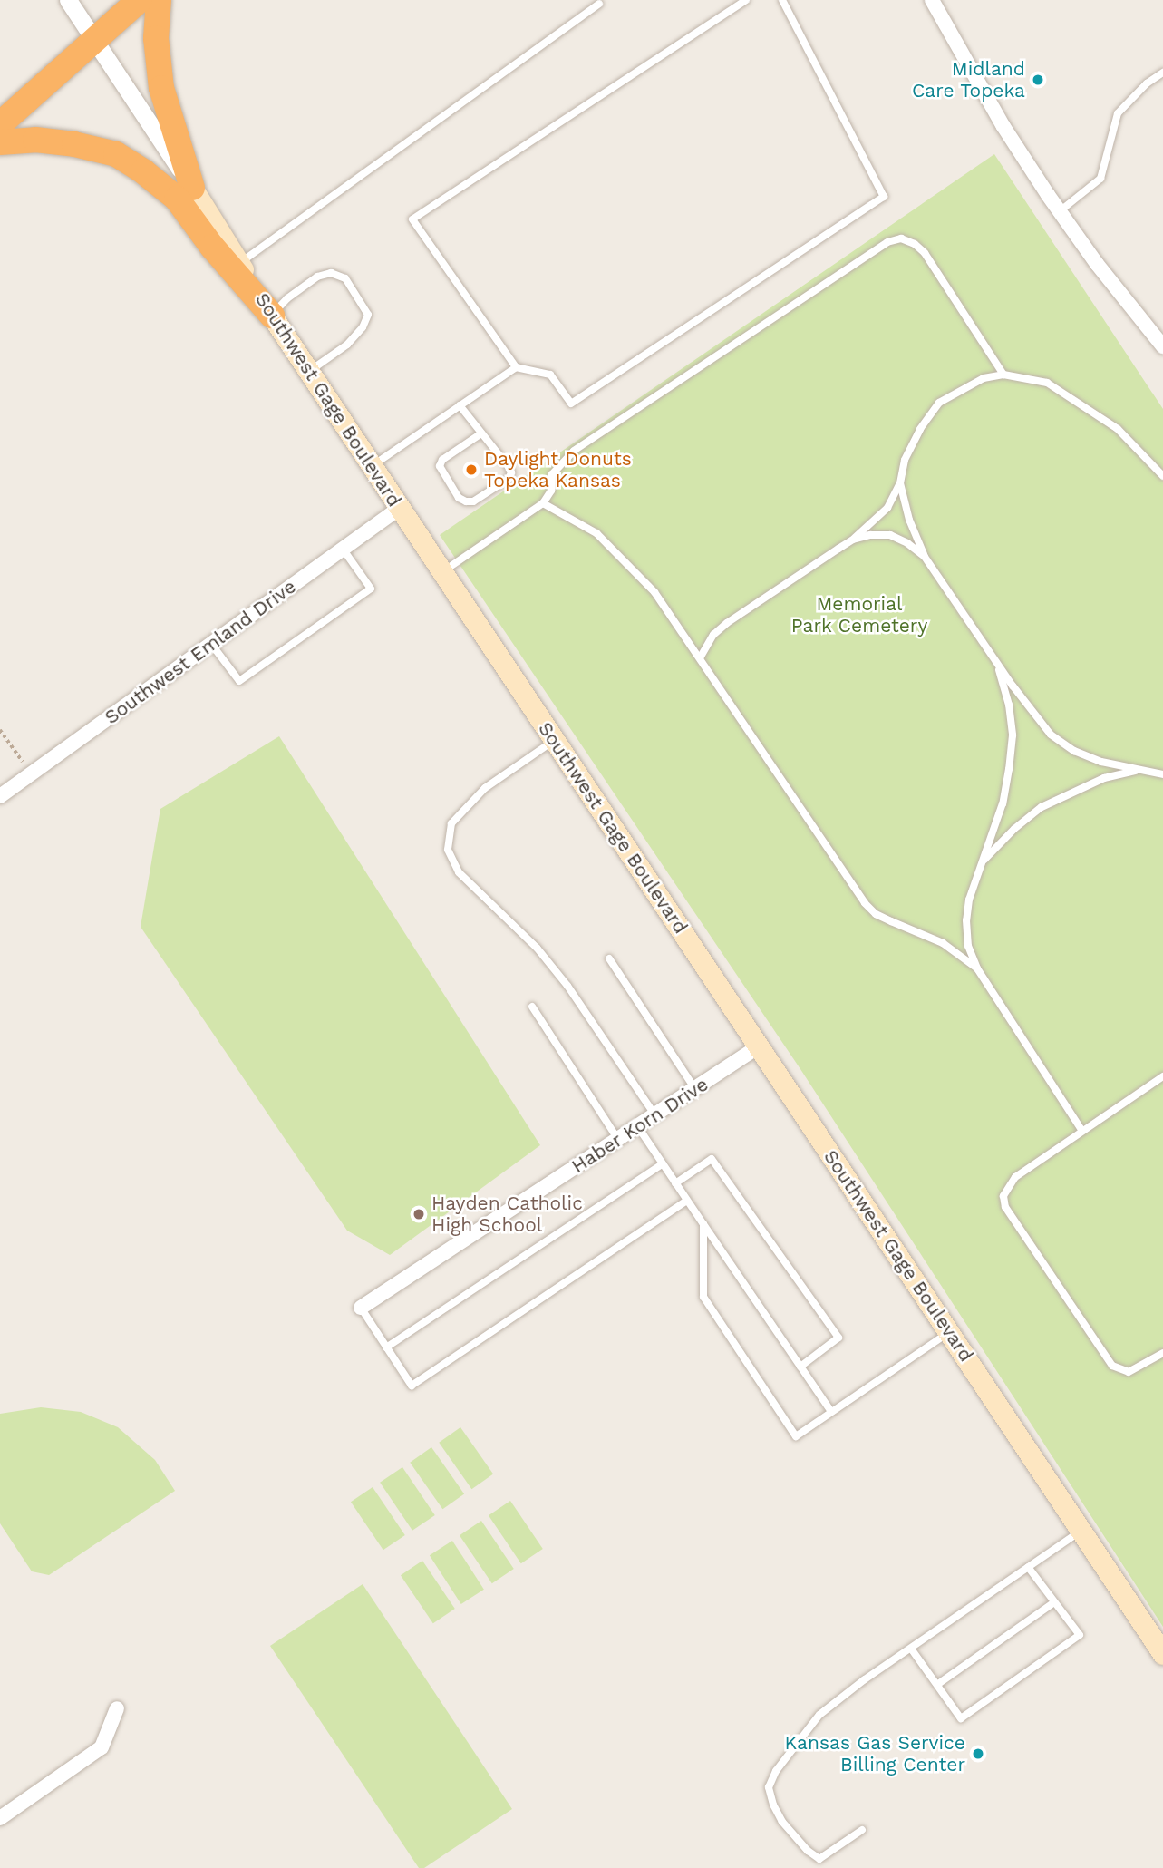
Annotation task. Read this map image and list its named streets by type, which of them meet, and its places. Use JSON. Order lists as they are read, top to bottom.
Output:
{
  "streets": {
    "main road": ["Southwest Gage Boulevard"],
    "street": ["Southwest Emland Drive", "Haber Korn Drive"]
  },
  "crossings": [
    ["Southwest Gage Boulevard", "Southwest Emland Drive"],
    ["Southwest Gage Boulevard", "Haber Korn Drive"]
  ],
  "parks": ["Memorial Park Cemetery"],
  "places": [
    "Midland Care Topeka",
    "Daylight Donuts Topeka Kansas",
    "Hayden Catholic High School",
    "Kansas Gas Service Billing Center"
  ]
}
